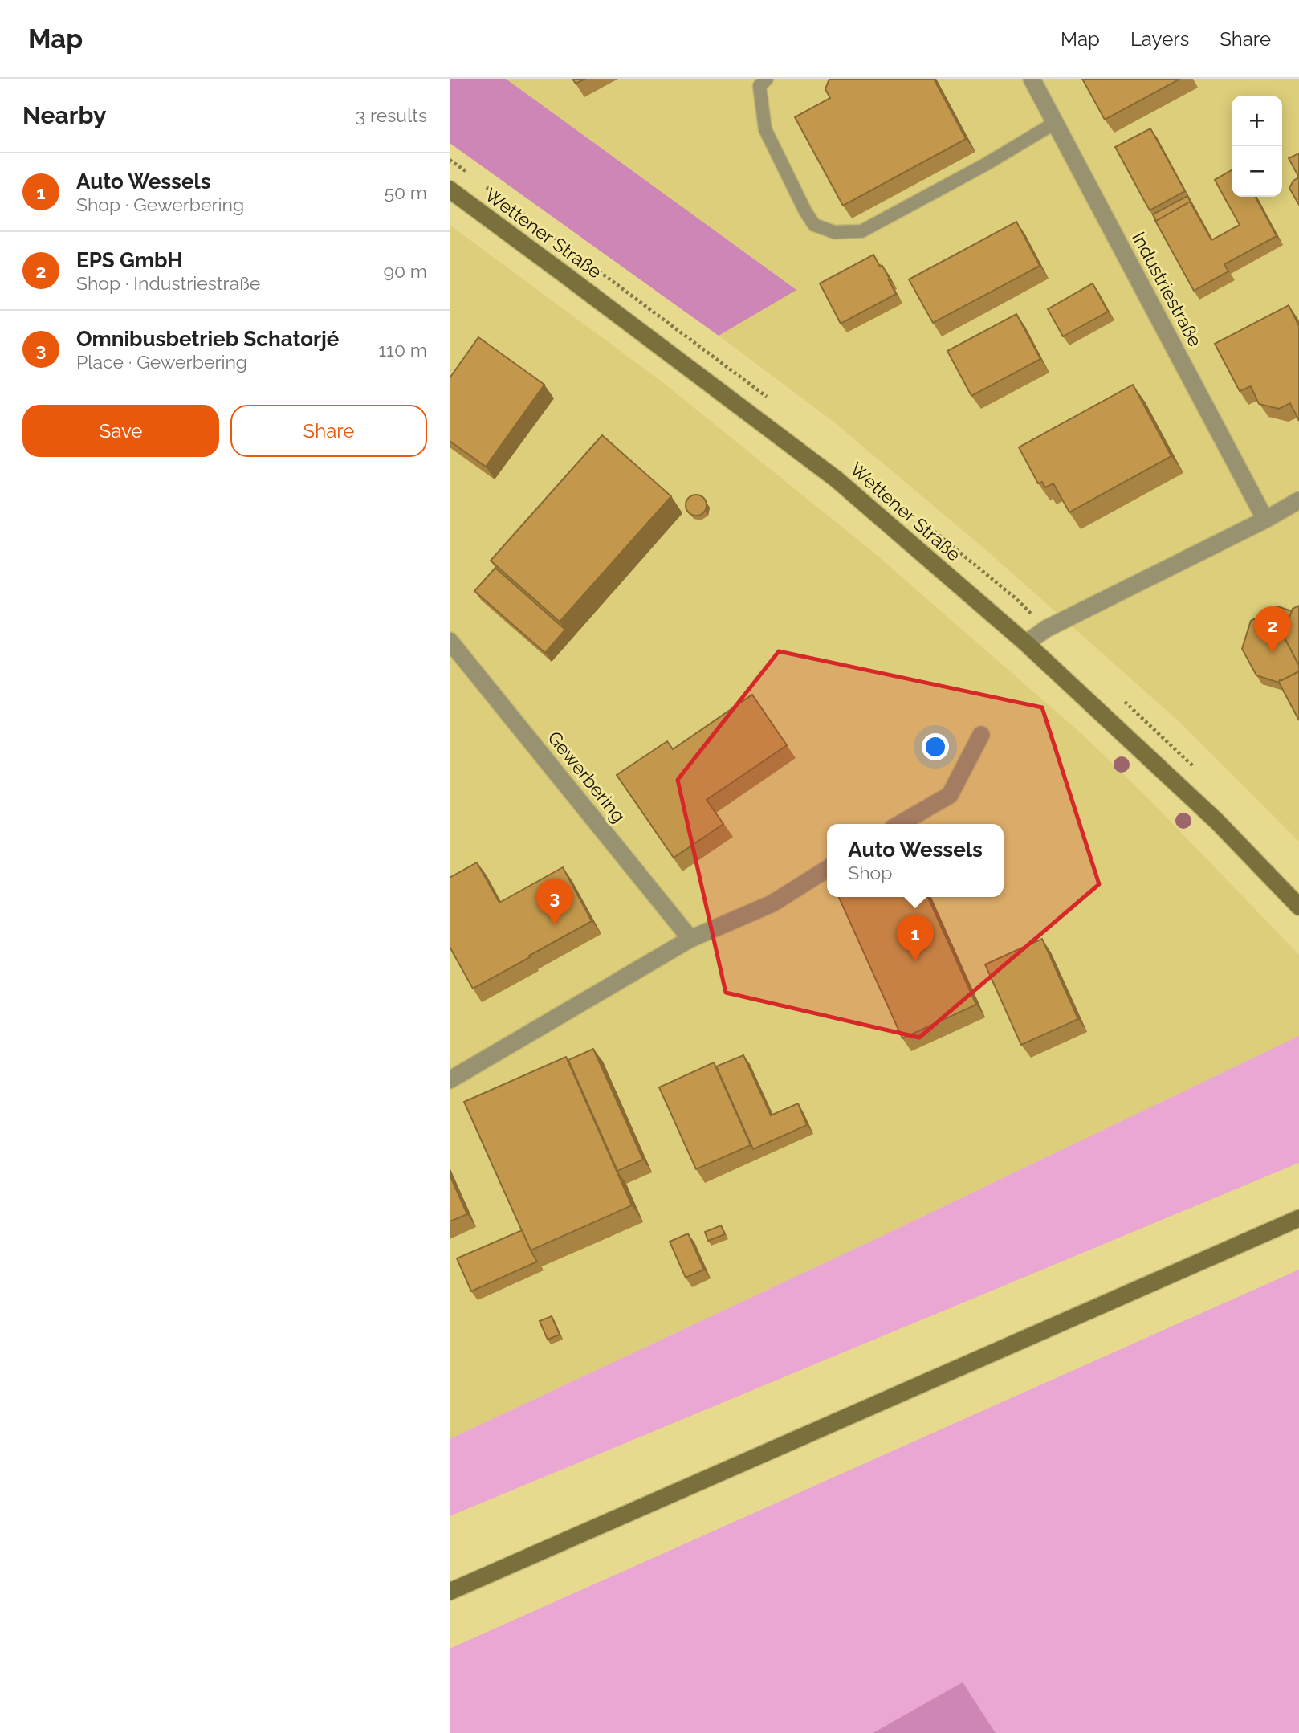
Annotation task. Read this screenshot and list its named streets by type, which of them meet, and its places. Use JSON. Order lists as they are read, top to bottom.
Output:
{
  "streets": {
    "street": ["Wettener Straße", "Industriestraße", "Gewerbering"]
  },
  "page": {
    "header": "Map",
    "nav": ["Map", "Layers", "Share"],
    "heading": ["Nearby", "3 results"],
    "map_buttons": ["+", "−"],
    "list": [
      {
        "mark": "1",
        "name": "Auto Wessels",
        "note": "Shop · Gewerbering",
        "value": "50 m"
      },
      {
        "mark": "2",
        "name": "EPS GmbH",
        "note": "Shop · Industriestraße",
        "value": "90 m"
      },
      {
        "mark": "3",
        "name": "Omnibusbetrieb Schatorjé",
        "note": "Place · Gewerbering",
        "value": "110 m"
      }
    ],
    "buttons": ["Save", "Share"],
    "pins": ["2", "3", "1"],
    "popup": ["Auto Wessels", "Shop"]
  }
}
